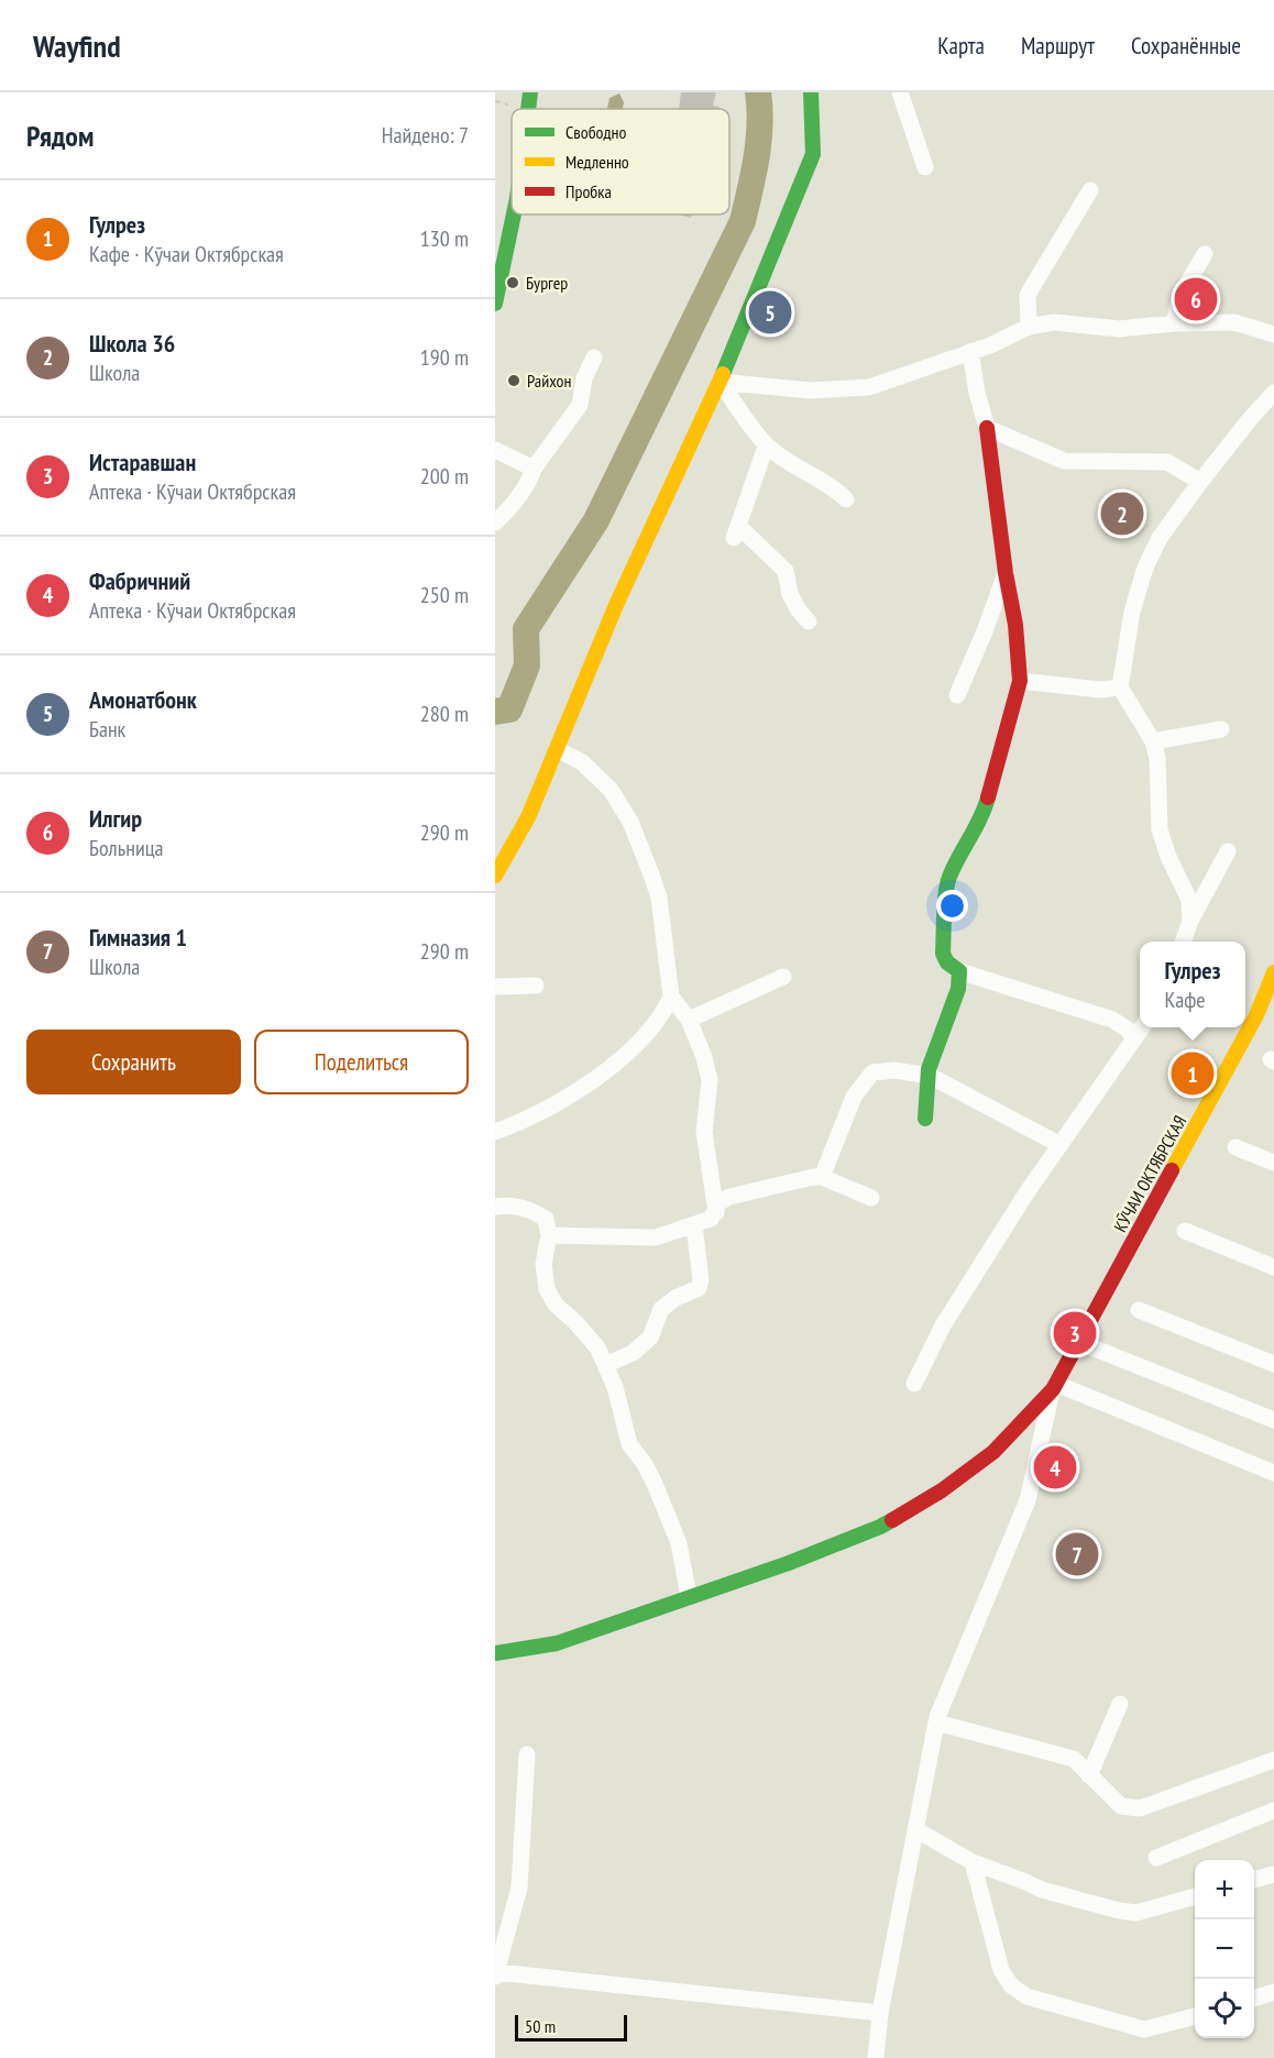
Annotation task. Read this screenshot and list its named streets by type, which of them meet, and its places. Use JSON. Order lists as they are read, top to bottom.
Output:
{
  "streets": {
    "street": ["КӮЧАИ ОКТЯБРСКАЯ"]
  },
  "places": ["Бургер", "Райхон"],
  "legend": ["Свободно", "Медленно", "Пробка"],
  "scale_bar": "50 m",
  "page": {
    "header": "Wayfind",
    "nav": ["Карта", "Маршрут", "Сохранённые"],
    "heading": ["Рядом", "Найдено: 7"],
    "list": [
      {
        "mark": "1",
        "name": "Гулрез",
        "note": "Кафе · Кӯчаи Октябрская",
        "value": "130 m"
      },
      {
        "mark": "2",
        "name": "Школа 36",
        "note": "Школа",
        "value": "190 m"
      },
      {
        "mark": "3",
        "name": "Истаравшан",
        "note": "Аптека · Кӯчаи Октябрская",
        "value": "200 m"
      },
      {
        "mark": "4",
        "name": "Фабричний",
        "note": "Аптека · Кӯчаи Октябрская",
        "value": "250 m"
      },
      {
        "mark": "5",
        "name": "Амонатбонк",
        "note": "Банк",
        "value": "280 m"
      },
      {
        "mark": "6",
        "name": "Илгир",
        "note": "Больница",
        "value": "290 m"
      },
      {
        "mark": "7",
        "name": "Гимназия 1",
        "note": "Школа",
        "value": "290 m"
      }
    ],
    "pins": [
      "6",
      "5",
      "2",
      "1",
      "3",
      "4",
      "7"
    ],
    "popup": ["Гулрез", "Кафе"],
    "buttons": ["Сохранить", "Поделиться"],
    "map_buttons": ["+", "−"],
    "scale": "50 m"
  }
}
